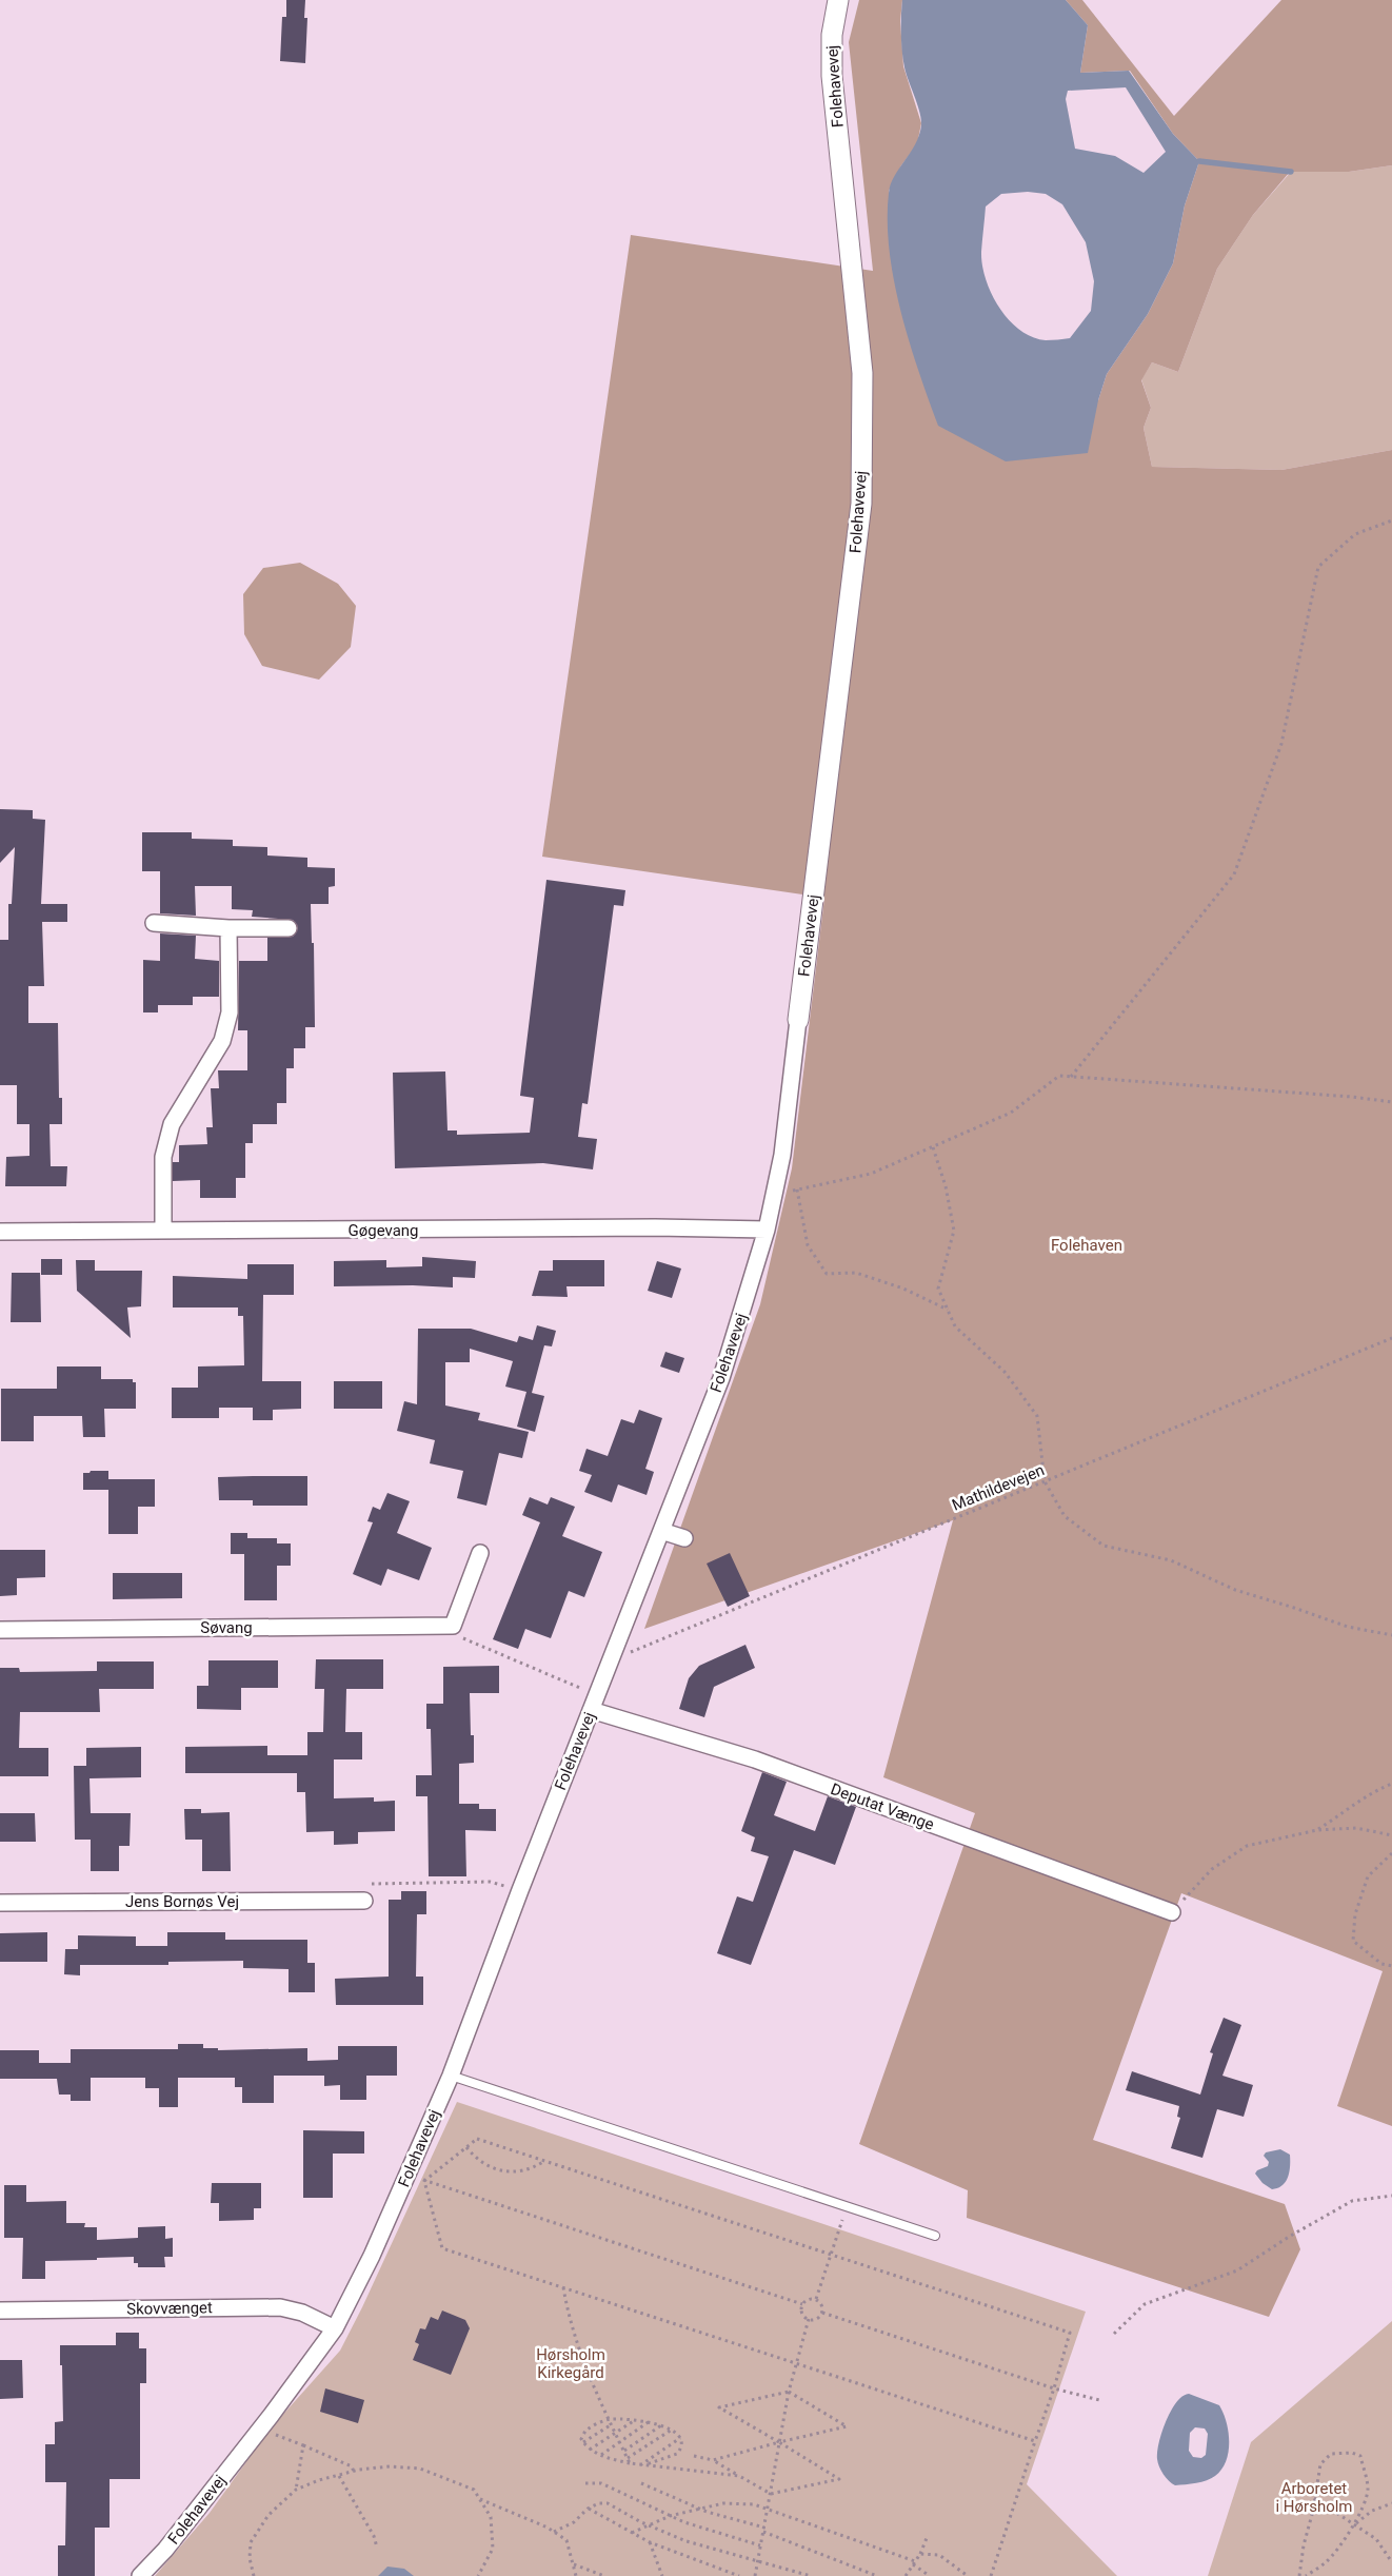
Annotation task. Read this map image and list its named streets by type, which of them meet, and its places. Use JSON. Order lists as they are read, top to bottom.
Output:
{
  "streets": {
    "street": [
      "Folehavevej",
      "Gøgevang",
      "Søvang",
      "Deputat Vænge",
      "Jens Bornøs Vej",
      "Skovvænget"
    ],
    "path": ["Mathildevejen"]
  },
  "crossings": [
    ["Folehavevej", "Gøgevang"],
    ["Folehavevej", "Mathildevejen"],
    ["Folehavevej", "Deputat Vænge"],
    ["Folehavevej", "Skovvænget"]
  ],
  "parks": ["Folehaven", "Hørsholm Kirkegård", "Arboretet i Hørsholm"]
}
